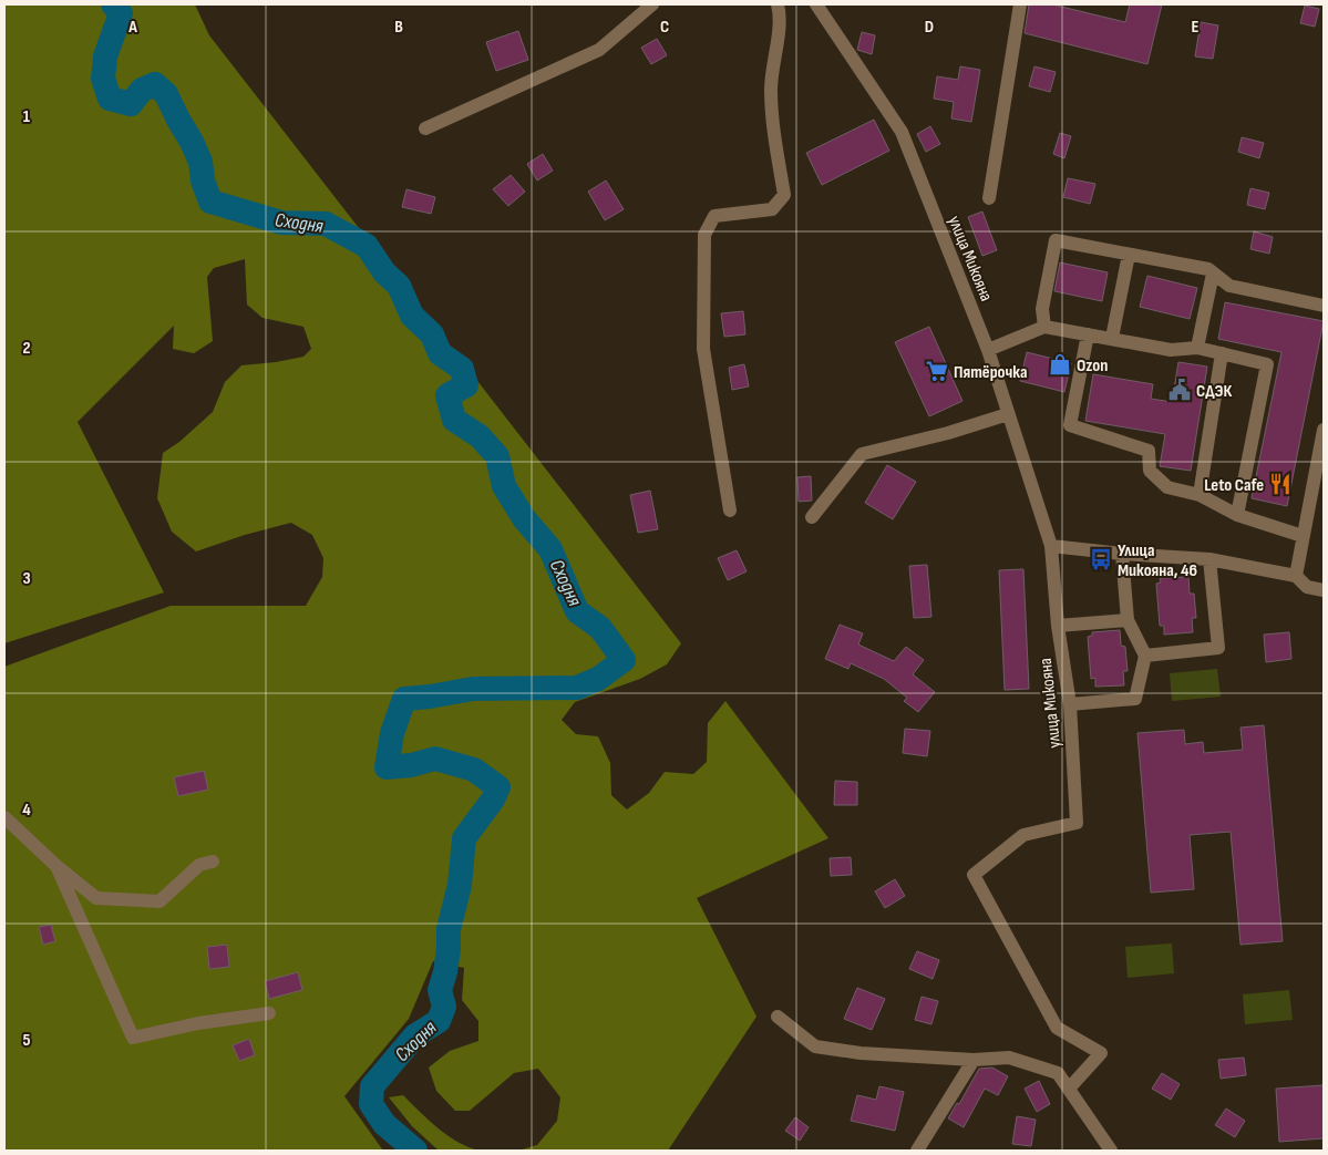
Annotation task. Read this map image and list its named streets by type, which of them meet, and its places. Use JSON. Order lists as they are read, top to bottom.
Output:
{
  "streets": {
    "street": ["улица Микояна"]
  },
  "water": ["Сходня"],
  "places": {
    "shop": ["Ozon"],
    "supermarket": ["Пятёрочка"],
    "public building": ["СДЭК"],
    "restaurant": ["Leto Cafe"],
    "bus stop": ["Улица Микояна, 46"]
  },
  "grid": {
    "columns": [
      "A",
      "B",
      "C",
      "D",
      "E"
    ],
    "rows": [
      "1",
      "2",
      "3",
      "4",
      "5"
    ]
  }
}
